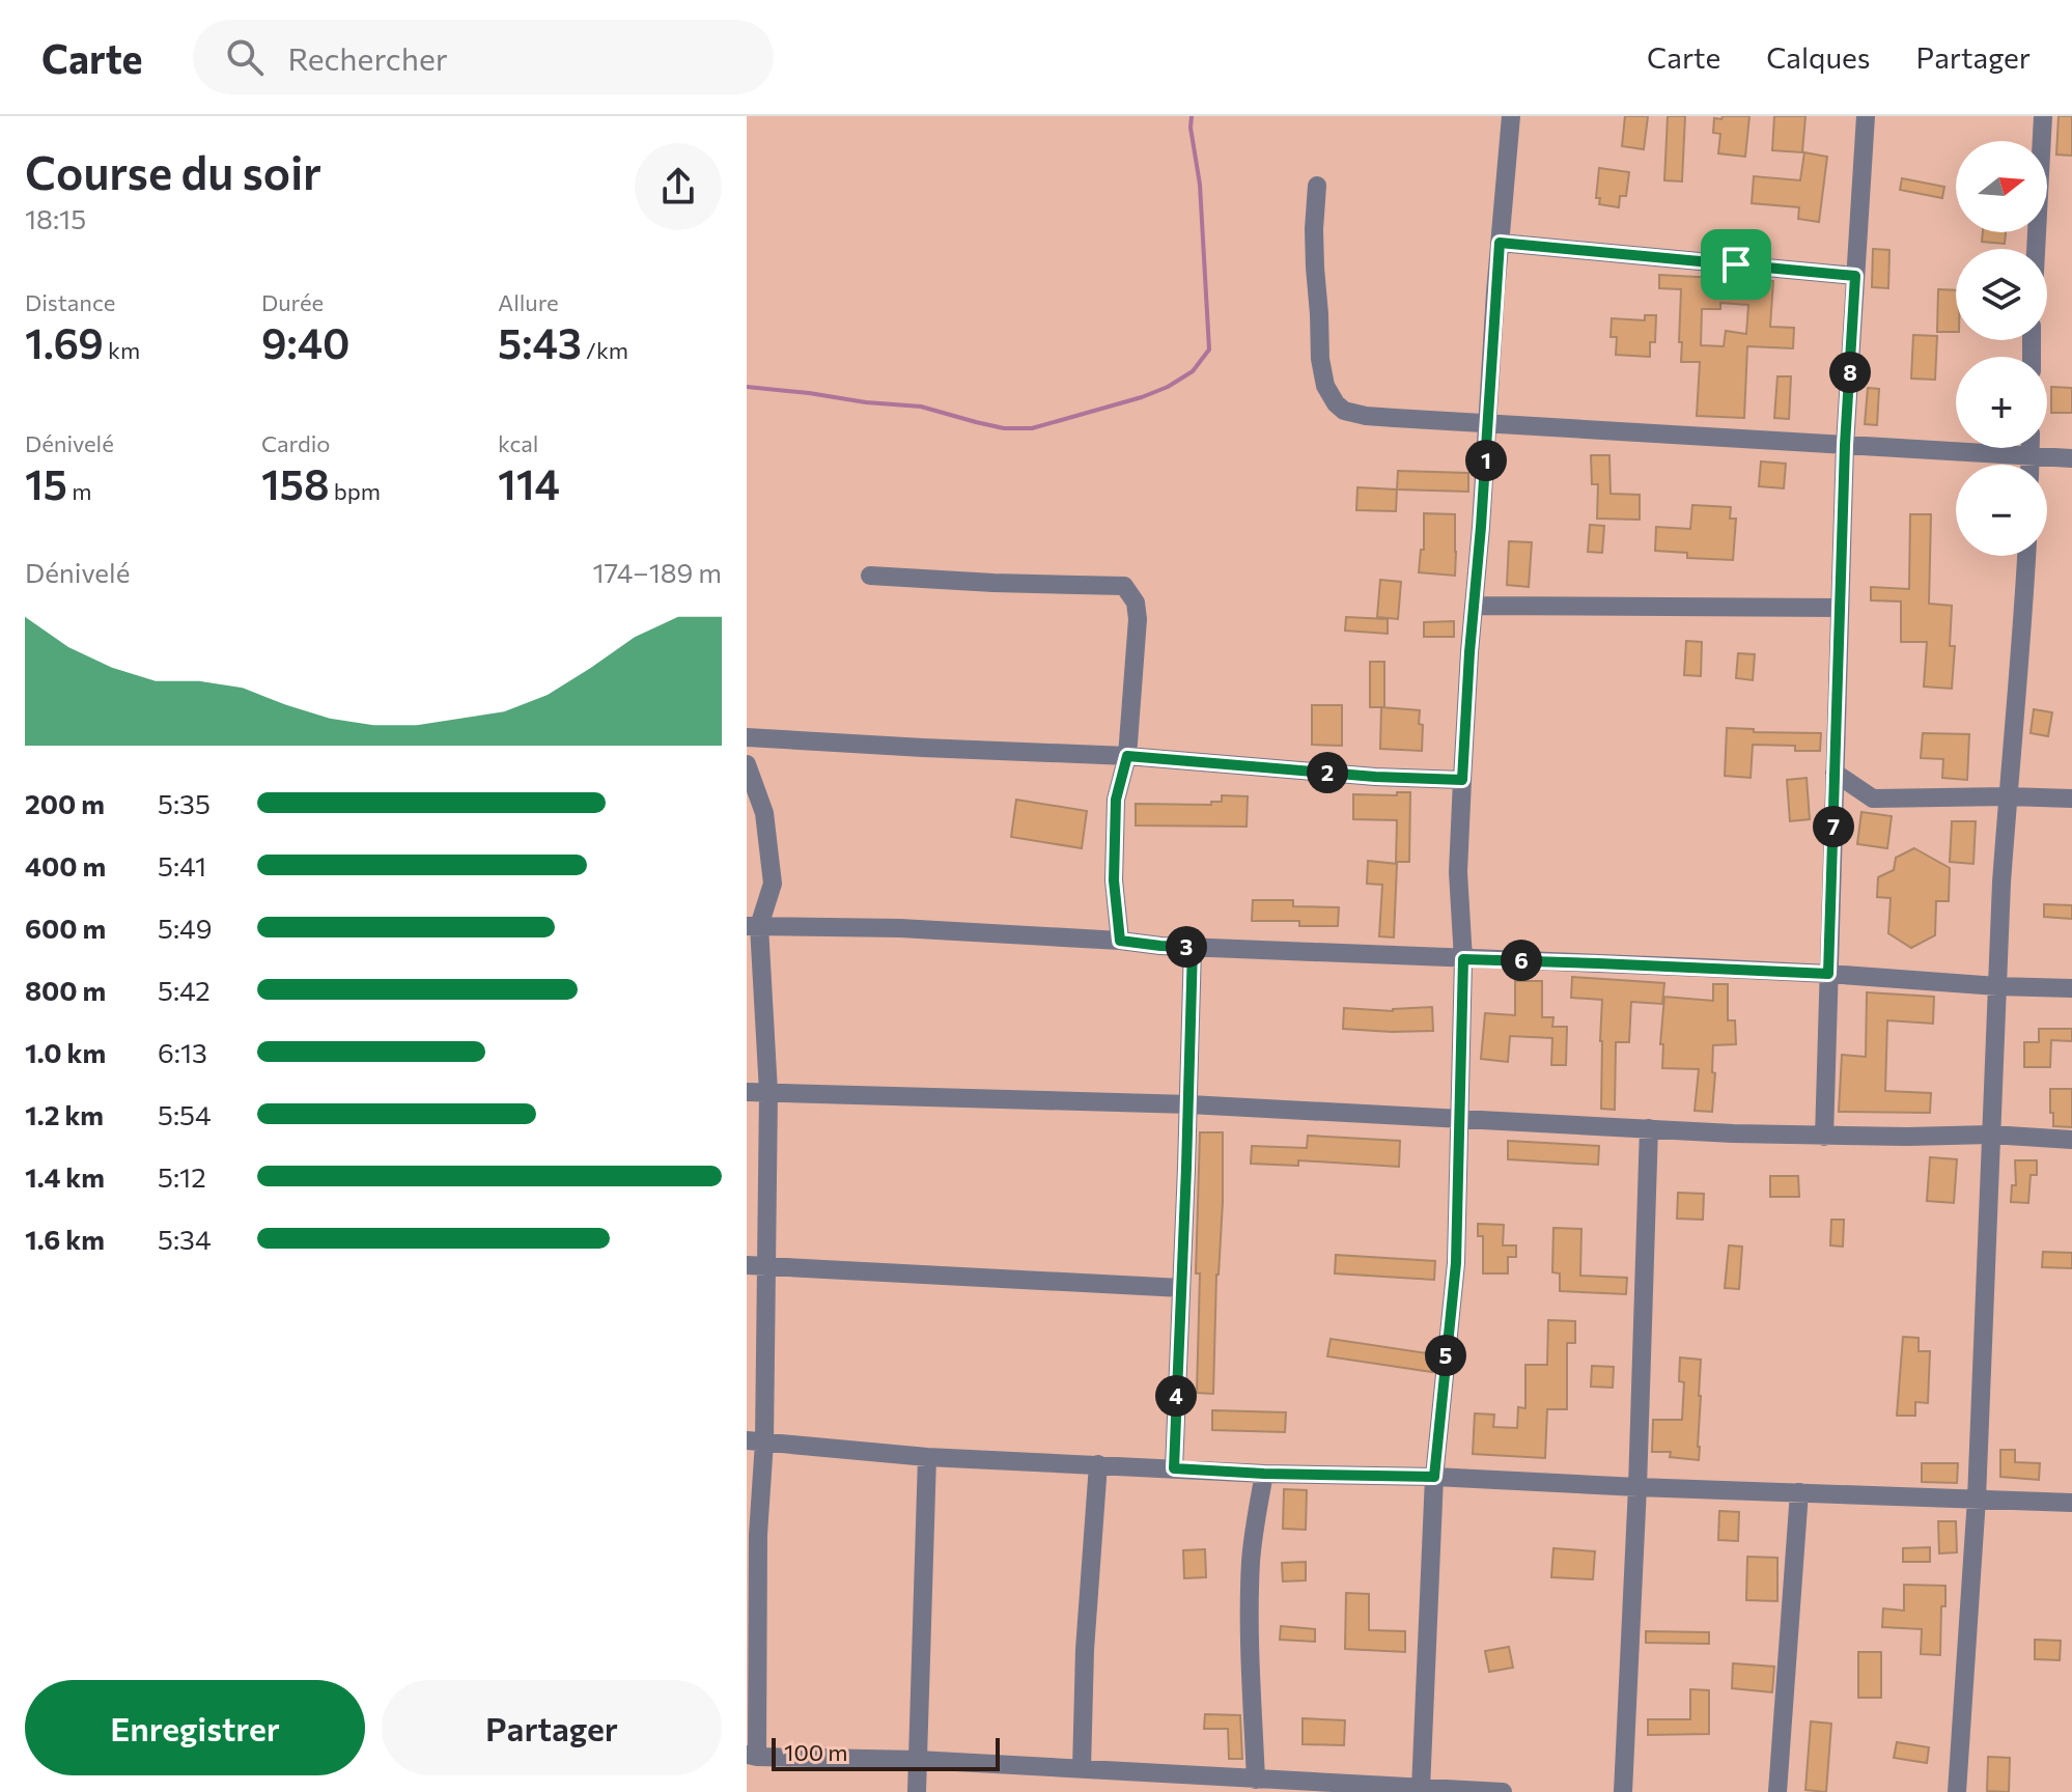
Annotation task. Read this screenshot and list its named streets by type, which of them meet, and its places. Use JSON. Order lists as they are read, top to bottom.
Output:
{
  "scale_bar": "100 m",
  "north": "right",
  "page": {
    "header": "Carte",
    "search": "Rechercher",
    "nav": ["Carte", "Calques", "Partager"],
    "heading": ["Course du soir", "18:15"],
    "map_buttons": ["+", "−"],
    "stats": [
      ["Distance", "1.69 km"],
      ["Durée", "9:40"],
      ["Allure", "5:43 /km"],
      ["Dénivelé", "15 m"],
      ["Cardio", "158 bpm"],
      ["kcal", "114"]
    ],
    "pins": [
      "8",
      "1",
      "2",
      "7",
      "3",
      "6",
      "5",
      "4"
    ],
    "chart": ["Dénivelé", "174–189 m"],
    "list": [
      {
        "name": "200 m",
        "note": "5:35"
      },
      {
        "name": "400 m",
        "note": "5:41"
      },
      {
        "name": "600 m",
        "note": "5:49"
      },
      {
        "name": "800 m",
        "note": "5:42"
      },
      {
        "name": "1.0 km",
        "note": "6:13"
      },
      {
        "name": "1.2 km",
        "note": "5:54"
      },
      {
        "name": "1.4 km",
        "note": "5:12"
      },
      {
        "name": "1.6 km",
        "note": "5:34"
      }
    ],
    "buttons": ["Enregistrer", "Partager"],
    "scale": "100 m"
  }
}
